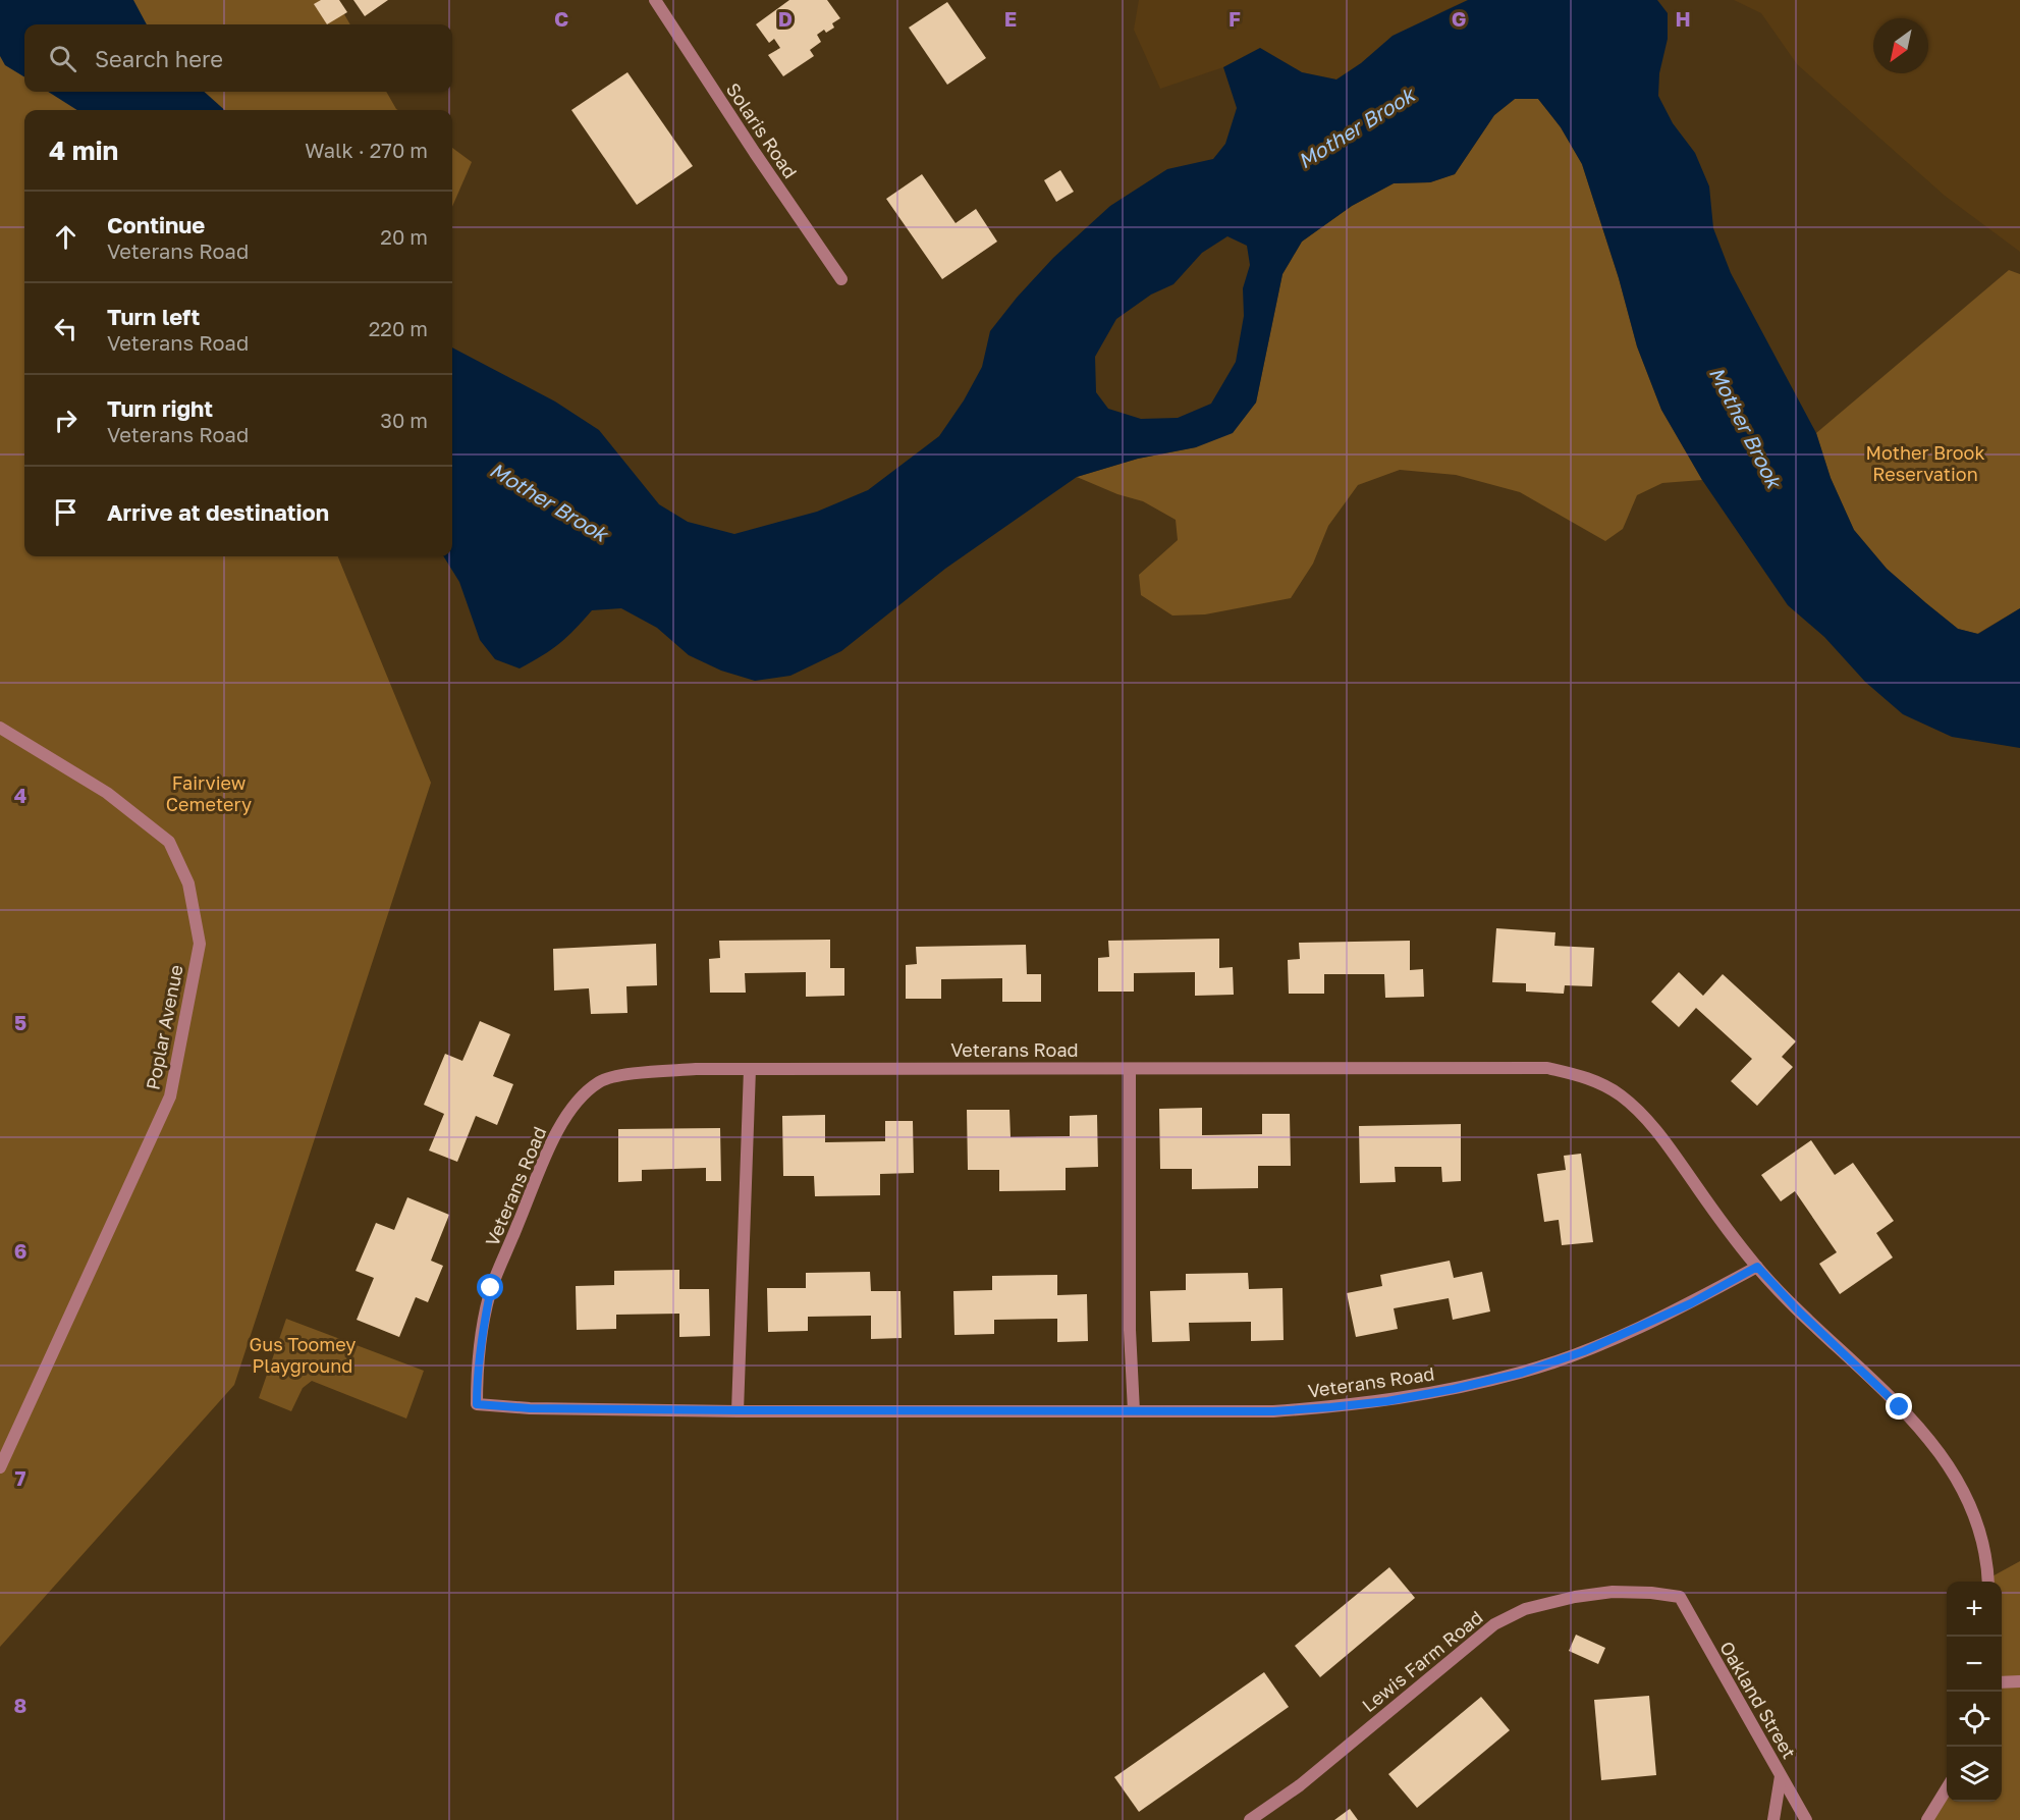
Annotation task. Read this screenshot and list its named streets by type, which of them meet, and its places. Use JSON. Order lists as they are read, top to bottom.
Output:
{
  "streets": {
    "street": [
      "Solaris Road",
      "Poplar Avenue",
      "Veterans Road",
      "Lewis Farm Road",
      "Oakland Street"
    ]
  },
  "crossings": [
    ["Lewis Farm Road", "Oakland Street"]
  ],
  "water": ["Mother Brook"],
  "parks": ["Mother Brook Reservation", "Fairview Cemetery", "Gus Toomey Playground"],
  "north": "bottom left",
  "page": {
    "search": "Search here",
    "heading": ["4 min", "Walk · 270 m"],
    "list": [
      ["Continue", "Veterans Road", "20 m"],
      ["Turn left", "Veterans Road", "220 m"],
      ["Turn right", "Veterans Road", "30 m"],
      "Arrive at destination"
    ],
    "map_buttons": ["+", "−"]
  },
  "grid": {
    "columns": [
      "C",
      "D",
      "E",
      "F",
      "G",
      "H"
    ],
    "rows": [
      "4",
      "5",
      "6",
      "7",
      "8"
    ]
  }
}
